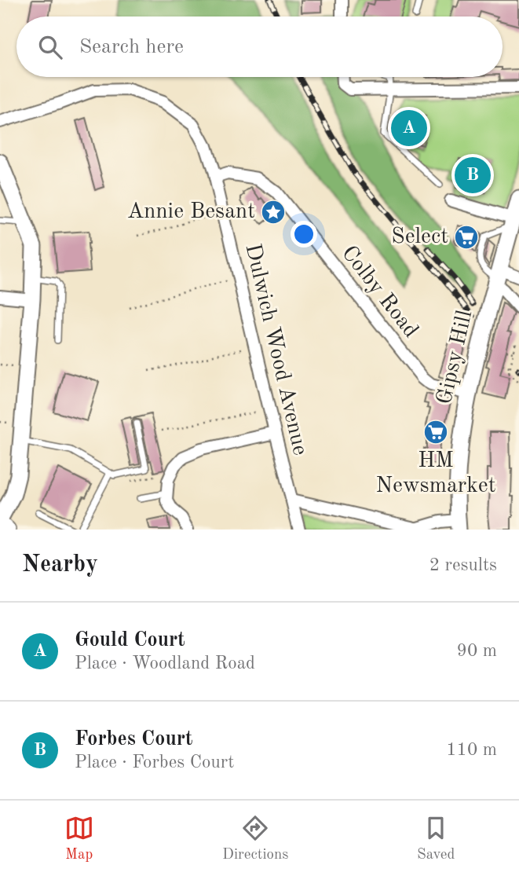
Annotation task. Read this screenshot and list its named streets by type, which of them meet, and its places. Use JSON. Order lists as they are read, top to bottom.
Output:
{
  "streets": {
    "street": ["Colby Road", "Dulwich Wood Avenue", "Gipsy Hill"]
  },
  "crossings": [
    ["Colby Road", "Dulwich Wood Avenue"],
    ["Colby Road", "Gipsy Hill"]
  ],
  "places": {
    "place": ["Annie Besant"],
    "supermarket": ["Select", "HM Newsmarket"]
  },
  "page": {
    "search": "Search here",
    "pins": ["A", "B"],
    "heading": ["Nearby", "2 results"],
    "list": [
      {
        "mark": "A",
        "name": "Gould Court",
        "note": "Place · Woodland Road",
        "value": "90 m"
      },
      {
        "mark": "B",
        "name": "Forbes Court",
        "note": "Place · Forbes Court",
        "value": "110 m"
      }
    ],
    "nav": ["Map", "Directions", "Saved"]
  }
}
